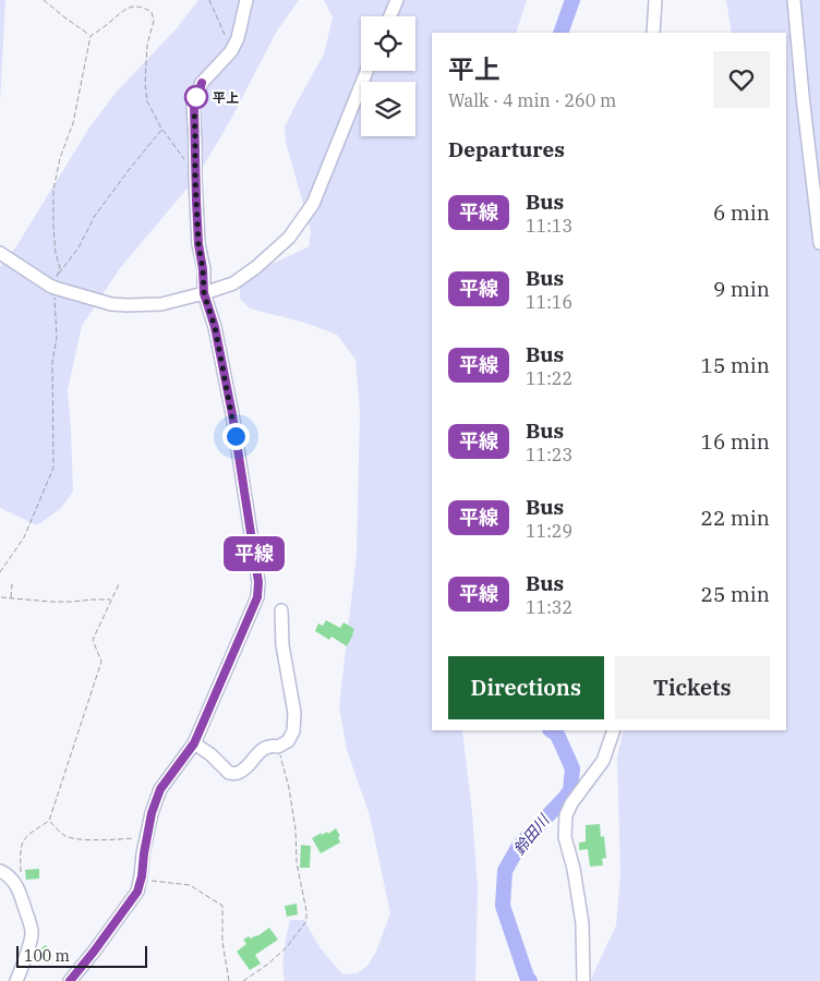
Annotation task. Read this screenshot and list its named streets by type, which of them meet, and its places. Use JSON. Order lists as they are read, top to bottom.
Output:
{
  "water": ["鈴田川"],
  "places": ["平上"],
  "lines": ["bus line 平線"],
  "scale_bar": "100 m",
  "page": {
    "on_map": "平線",
    "heading": [
      ["平上", "Walk · 4 min · 260 m"],
      "Departures"
    ],
    "list": [
      {
        "mark": "平線",
        "name": "Bus",
        "note": "11:13",
        "value": "6 min"
      },
      {
        "mark": "平線",
        "name": "Bus",
        "note": "11:16",
        "value": "9 min"
      },
      {
        "mark": "平線",
        "name": "Bus",
        "note": "11:22",
        "value": "15 min"
      },
      {
        "mark": "平線",
        "name": "Bus",
        "note": "11:23",
        "value": "16 min"
      },
      {
        "mark": "平線",
        "name": "Bus",
        "note": "11:29",
        "value": "22 min"
      },
      {
        "mark": "平線",
        "name": "Bus",
        "note": "11:32",
        "value": "25 min"
      }
    ],
    "buttons": ["Directions", "Tickets"],
    "scale": "100 m"
  }
}
